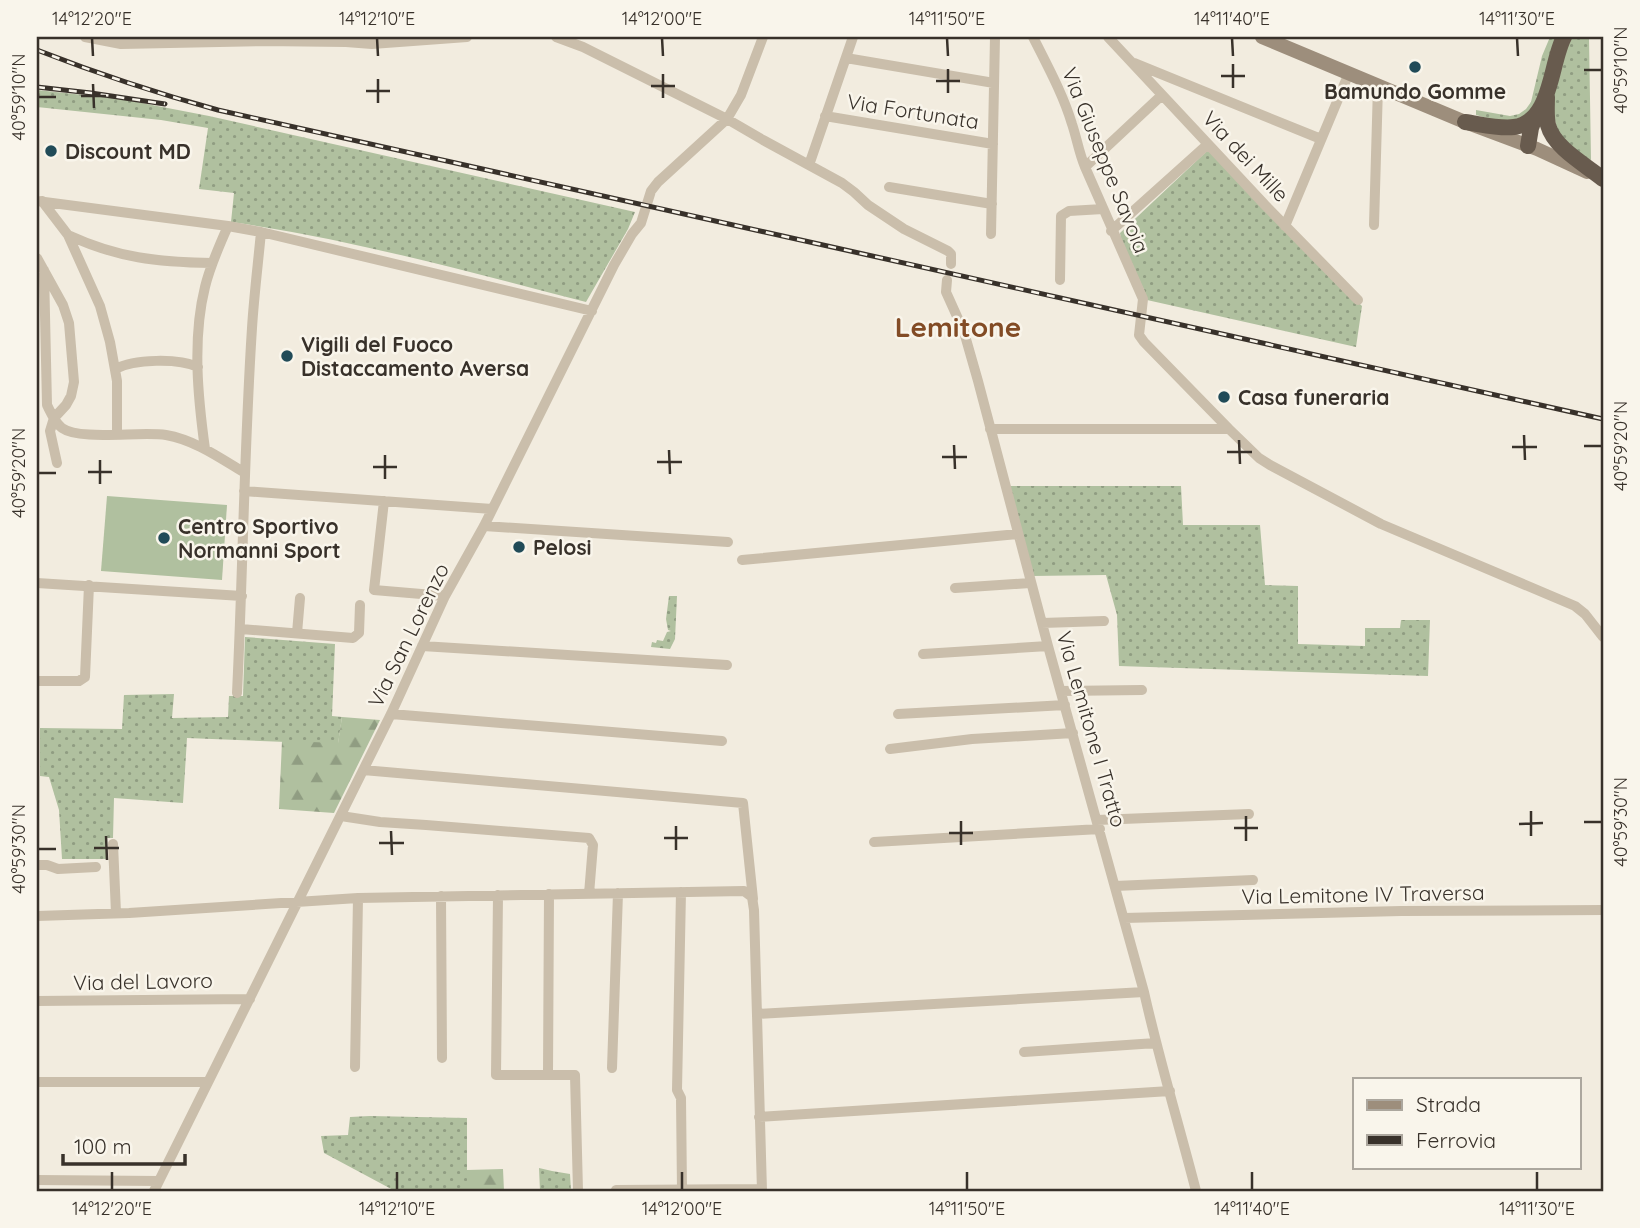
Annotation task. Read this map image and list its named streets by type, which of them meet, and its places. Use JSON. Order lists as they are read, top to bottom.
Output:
{
  "streets": {
    "street": [
      "Via Fortunata",
      "Via dei Mille",
      "Via Giuseppe Savoia",
      "Via San Lorenzo",
      "Via Lemitone I Tratto",
      "Via Lemitone IV Traversa",
      "Via del Lavoro"
    ]
  },
  "crossings": [
    ["Via San Lorenzo", "Via del Lavoro"],
    ["Via Lemitone I Tratto", "Via Lemitone IV Traversa"]
  ],
  "districts": ["Lemitone"],
  "places": [
    "Bamundo Gomme",
    "Discount MD",
    "Vigili del Fuoco Distaccamento Aversa",
    "Casa funeraria",
    "Centro Sportivo Normanni Sport",
    "Pelosi"
  ],
  "legend": ["Strada", "Ferrovia"],
  "scale_bar": "100 m",
  "coordinates": [
    "14°12'20\"E",
    "14°12'10\"E",
    "14°12'00\"E",
    "14°11'50\"E",
    "14°11'40\"E",
    "14°11'30\"E",
    "40°59'10\"N",
    "40°59'20\"N",
    "40°59'30\"N"
  ]
}
